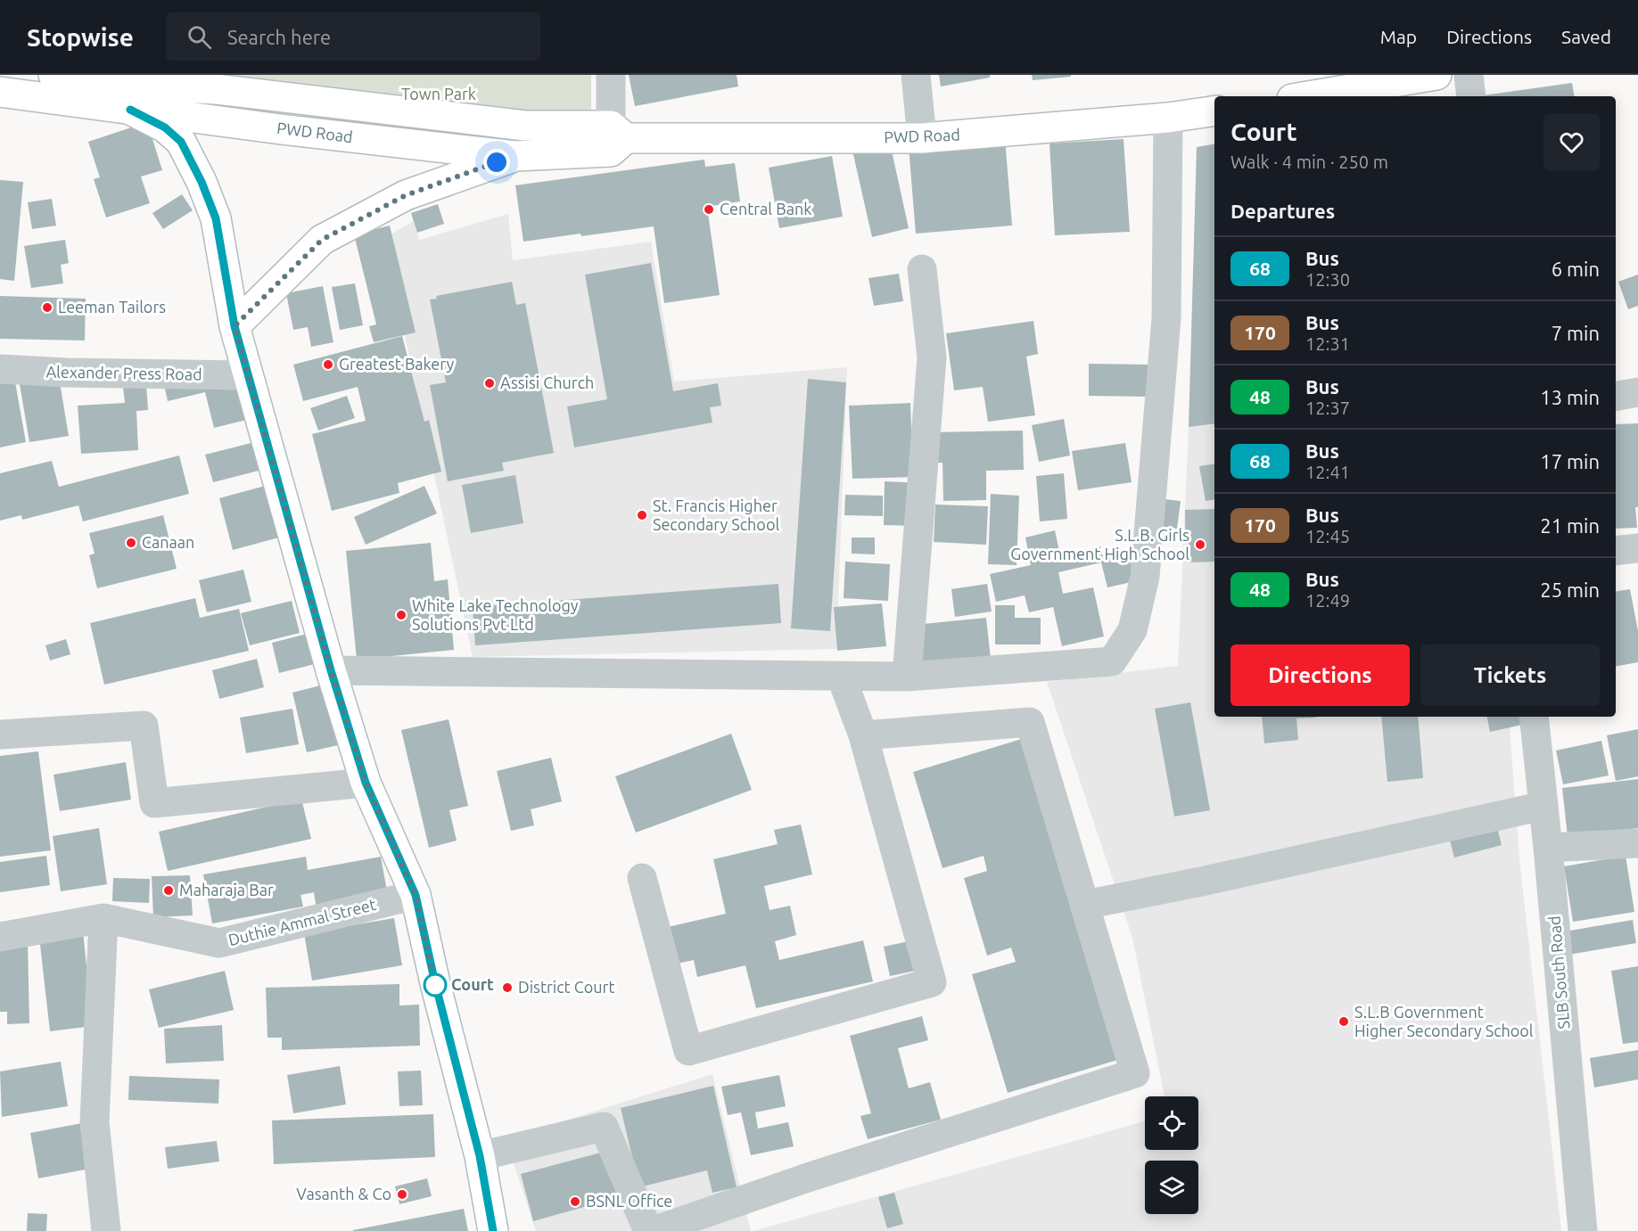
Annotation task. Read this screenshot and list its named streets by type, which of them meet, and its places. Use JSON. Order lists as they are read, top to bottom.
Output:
{
  "streets": {
    "main road": ["PWD Road"],
    "street": ["Alexander Press Road", "Duthie Ammal Street", "SLB South Road"]
  },
  "parks": ["Town Park"],
  "places": [
    "Central Bank",
    "Leeman Tailors",
    "Greatest Bakery",
    "Assisi Church",
    "St. Francis Higher Secondary School",
    "Canaan",
    "S.L.B. Girls Government High School",
    "White Lake Technology Solutions Pvt Ltd",
    "Maharaja Bar",
    "Court",
    "District Court",
    "S.L.B Government Higher Secondary School",
    "Vasanth & Co",
    "BSNL Office"
  ],
  "lines": ["bus line 68"],
  "page": {
    "header": "Stopwise",
    "search": "Search here",
    "nav": ["Map", "Directions", "Saved"],
    "heading": [
      ["Court", "Walk · 4 min · 250 m"],
      "Departures"
    ],
    "list": [
      {
        "mark": "68",
        "name": "Bus",
        "note": "12:30",
        "value": "6 min"
      },
      {
        "mark": "170",
        "name": "Bus",
        "note": "12:31",
        "value": "7 min"
      },
      {
        "mark": "48",
        "name": "Bus",
        "note": "12:37",
        "value": "13 min"
      },
      {
        "mark": "68",
        "name": "Bus",
        "note": "12:41",
        "value": "17 min"
      },
      {
        "mark": "170",
        "name": "Bus",
        "note": "12:45",
        "value": "21 min"
      },
      {
        "mark": "48",
        "name": "Bus",
        "note": "12:49",
        "value": "25 min"
      }
    ],
    "buttons": ["Directions", "Tickets"]
  }
}
